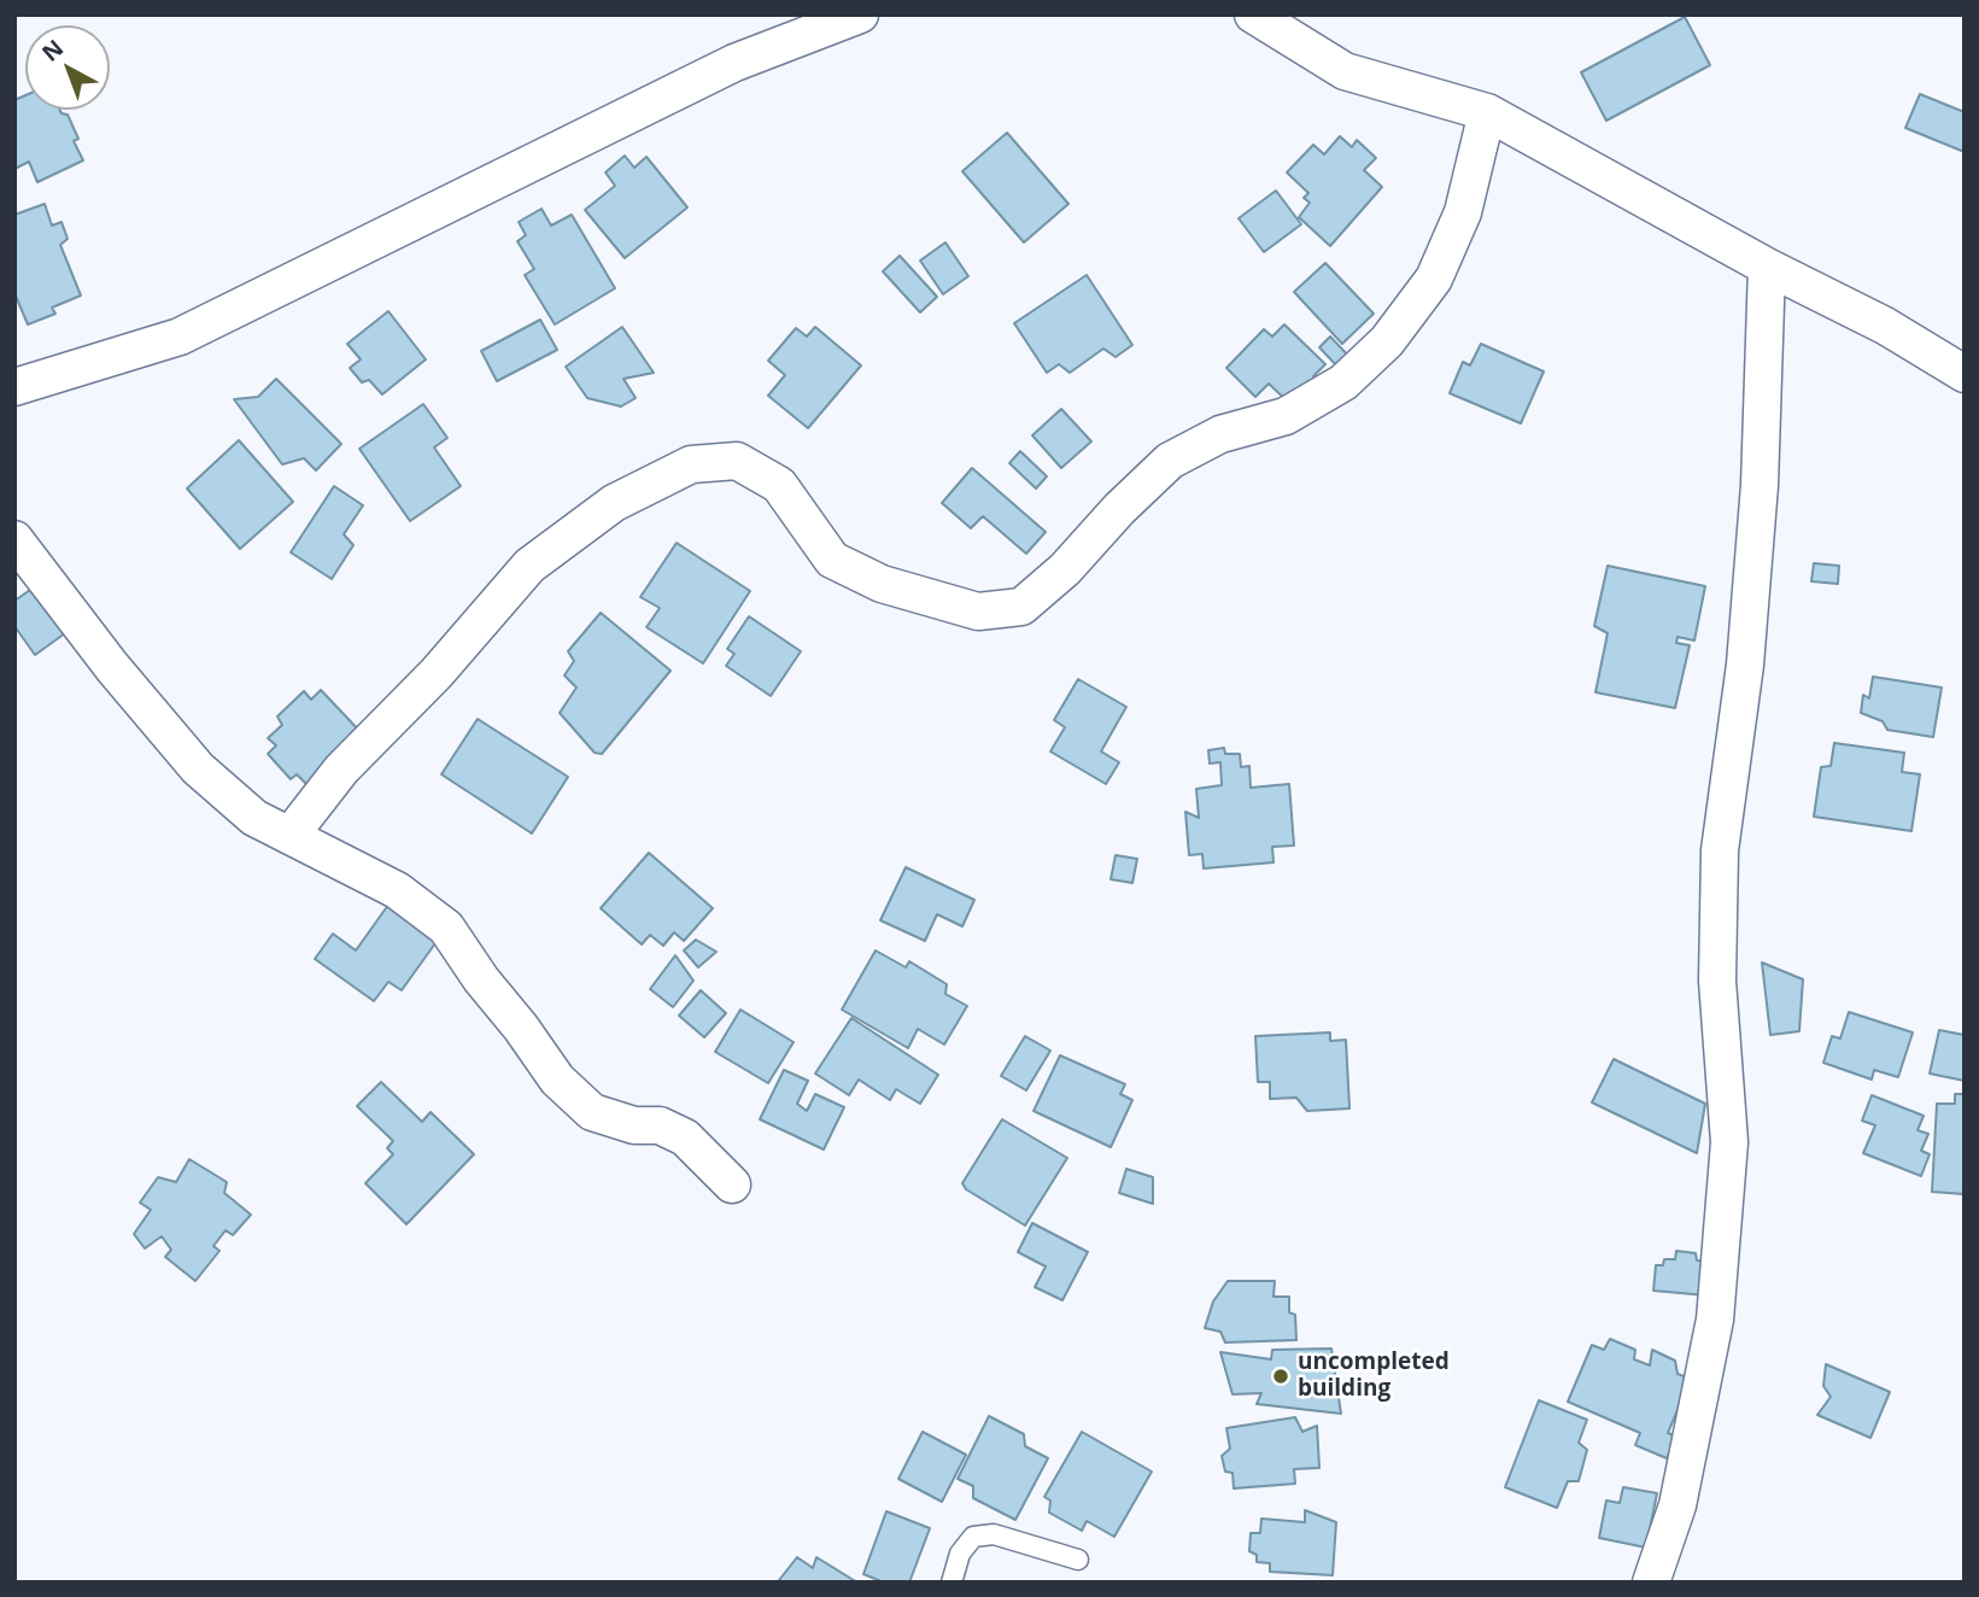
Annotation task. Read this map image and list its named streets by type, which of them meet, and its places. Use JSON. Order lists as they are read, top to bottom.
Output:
{
  "places": ["uncompleted building"],
  "north": "top left"
}
